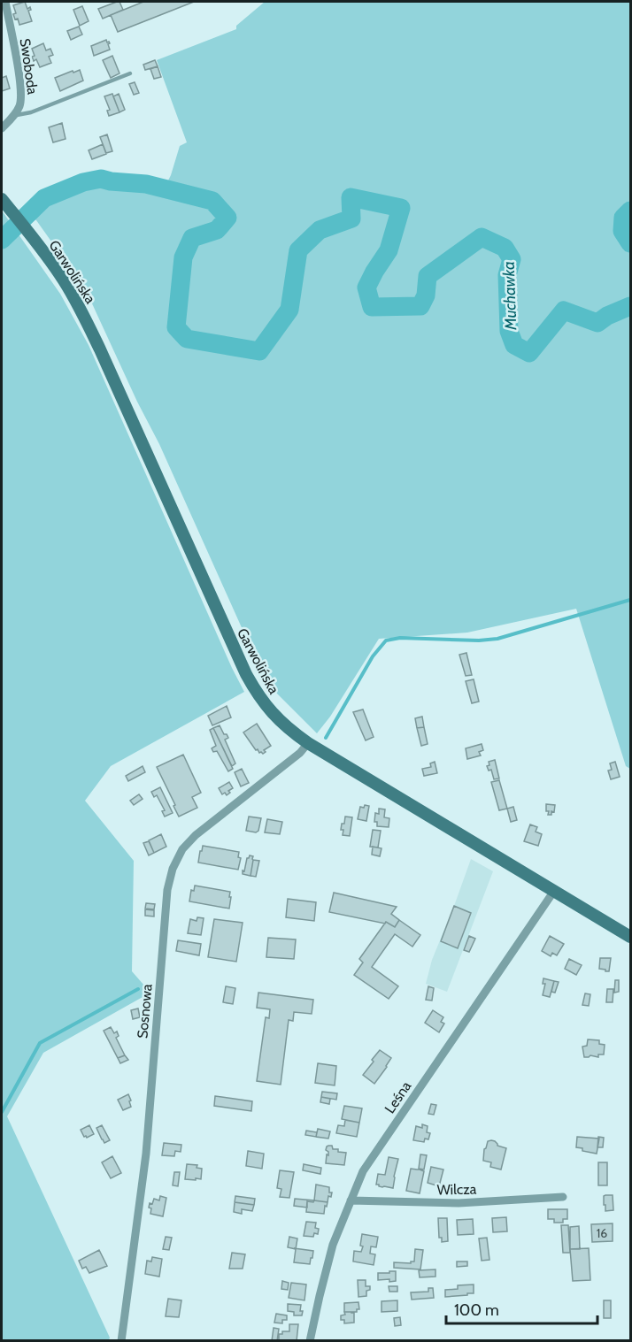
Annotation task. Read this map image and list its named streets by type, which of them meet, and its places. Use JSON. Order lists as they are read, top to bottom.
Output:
{
  "streets": {
    "main road": ["Garwolińska"],
    "street": [
      "Swoboda",
      "Sosnowa",
      "Leśna",
      "Wilcza"
    ]
  },
  "crossings": [
    ["Garwolińska", "Sosnowa"],
    ["Garwolińska", "Leśna"],
    ["Leśna", "Wilcza"]
  ],
  "water": ["Muchawka"],
  "house_numbers": ["16"],
  "scale_bar": "100 m"
}
